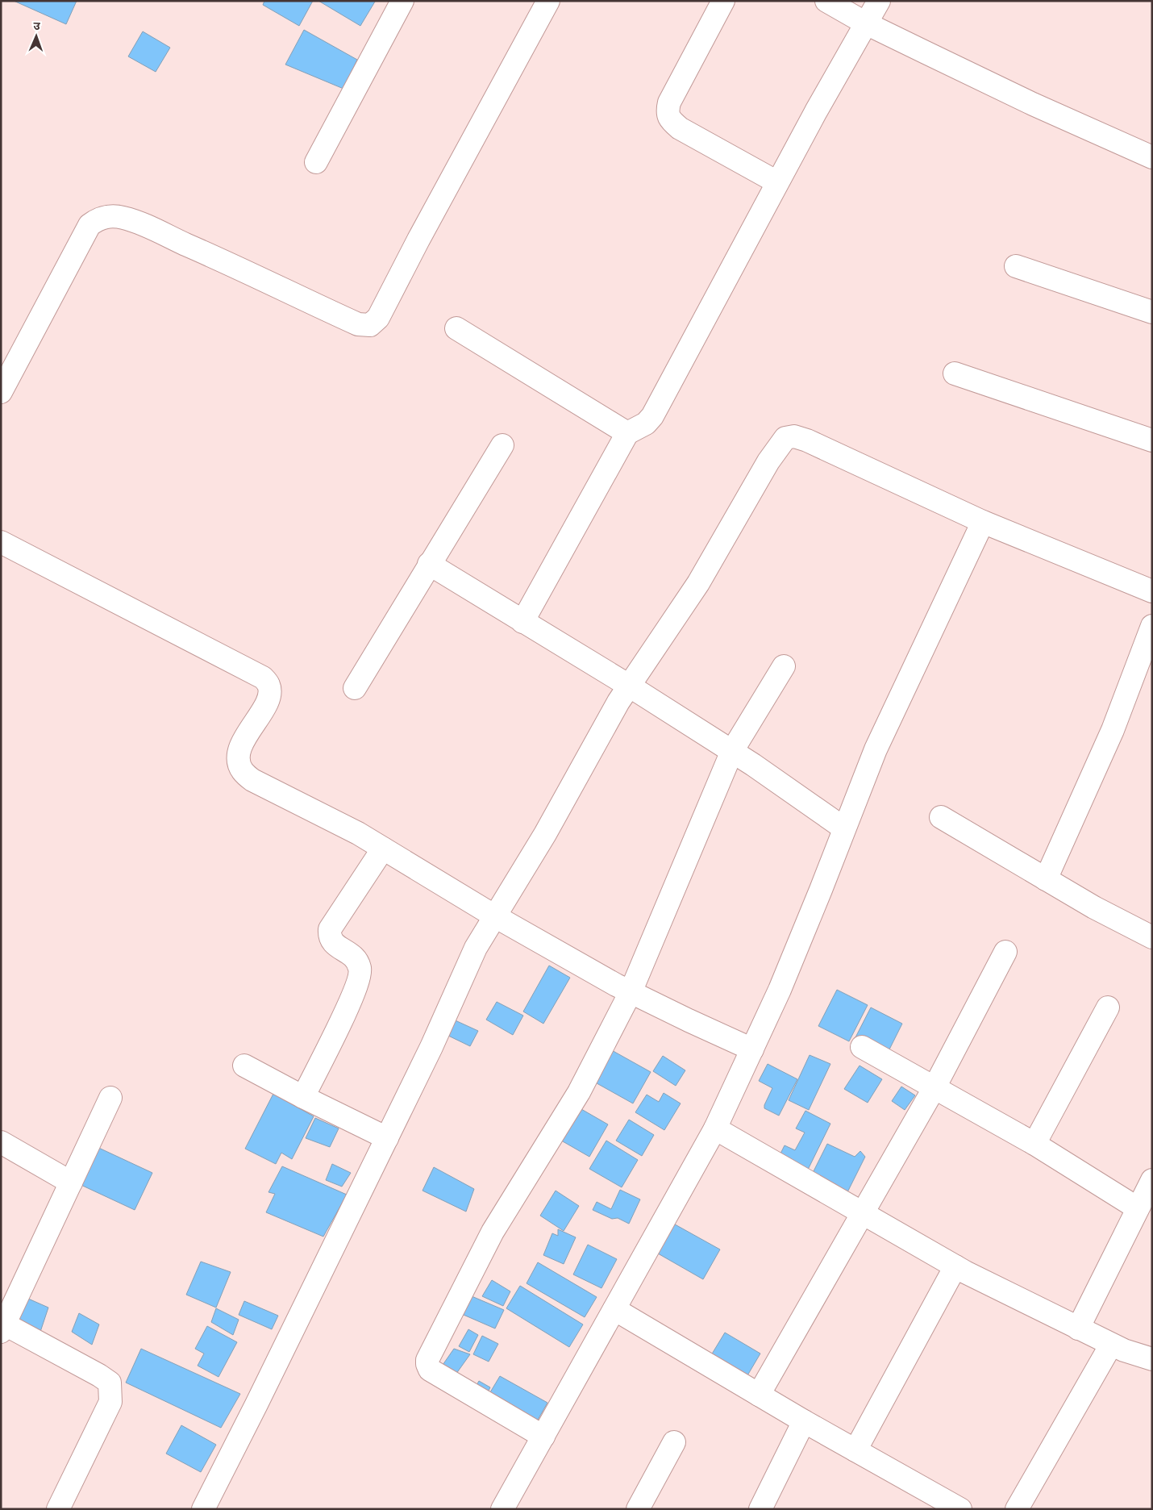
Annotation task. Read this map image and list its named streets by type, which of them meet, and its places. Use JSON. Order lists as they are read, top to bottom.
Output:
{
  "north": "top"
}
